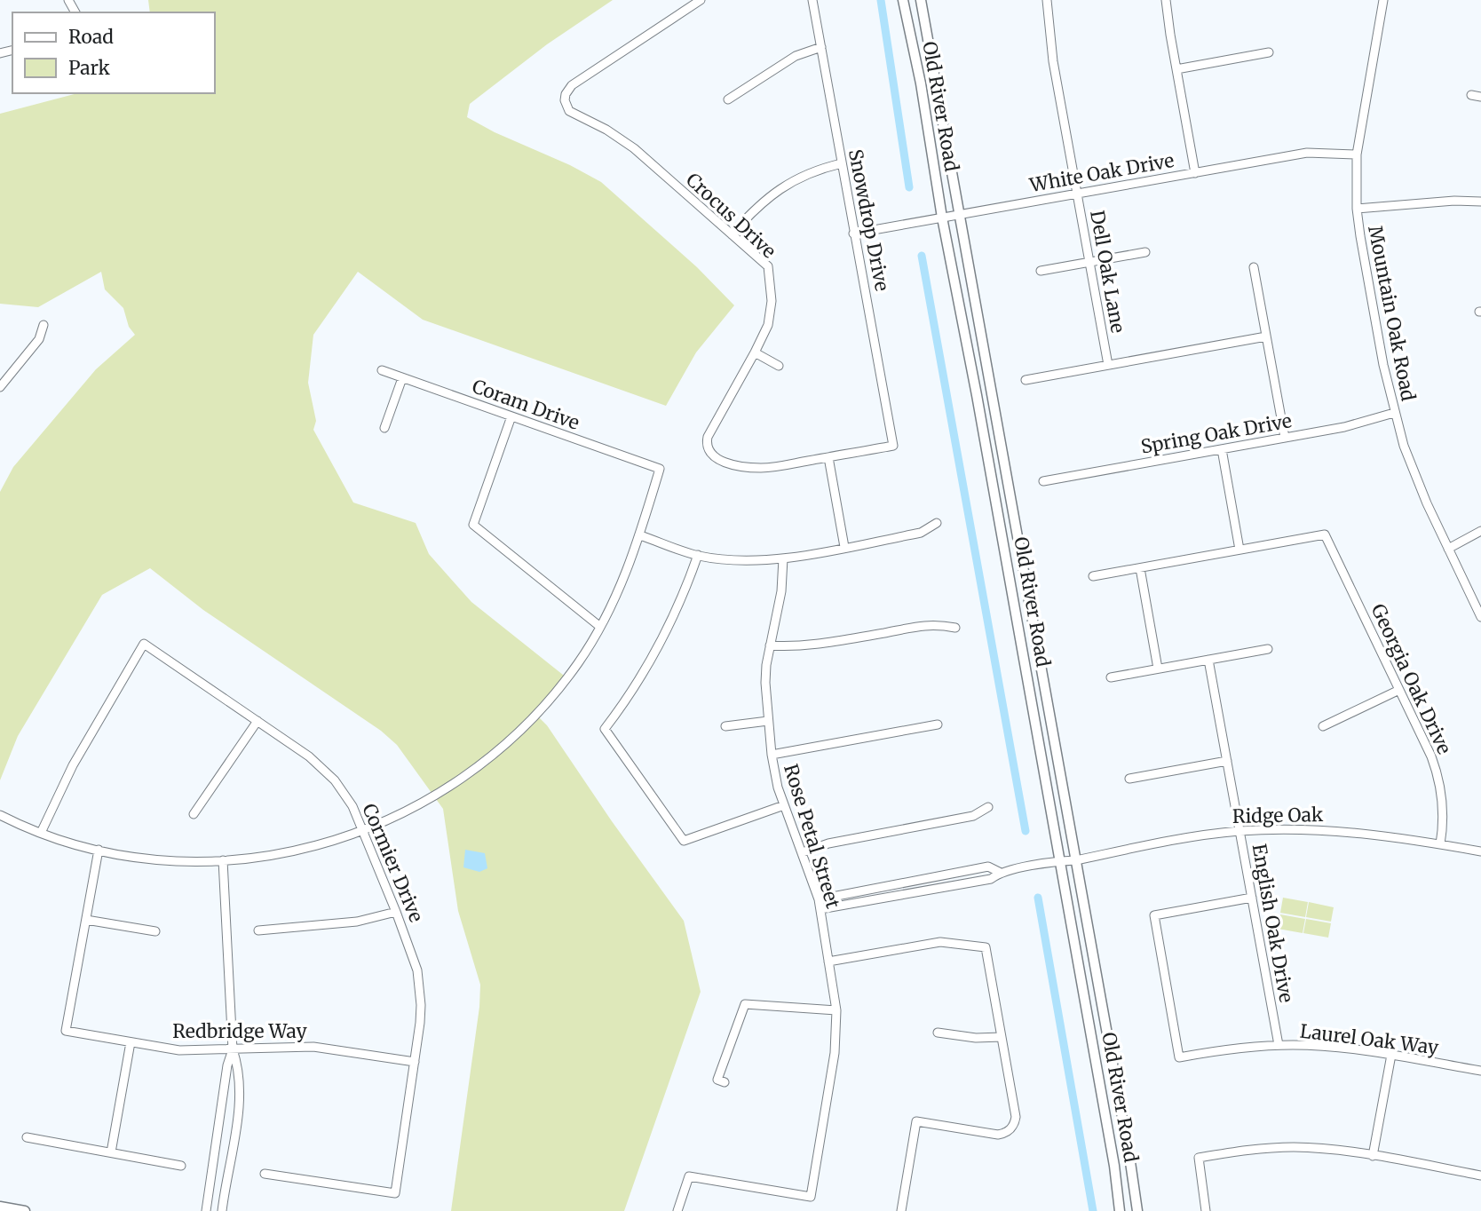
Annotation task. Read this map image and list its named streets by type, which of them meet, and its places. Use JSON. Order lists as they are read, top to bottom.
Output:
{
  "streets": {
    "main road": ["Old River Road"],
    "street": [
      "White Oak Drive",
      "Crocus Drive",
      "Snowdrop Drive",
      "Dell Oak Lane",
      "Mountain Oak Road",
      "Coram Drive",
      "Spring Oak Drive",
      "Georgia Oak Drive",
      "Ridge Oak",
      "Rose Petal Street",
      "Cormier Drive",
      "English Oak Drive",
      "Redbridge Way",
      "Laurel Oak Way"
    ]
  },
  "crossings": [
    ["Old River Road", "White Oak Drive"],
    ["Old River Road", "Ridge Oak"],
    ["White Oak Drive", "Snowdrop Drive"],
    ["White Oak Drive", "Dell Oak Lane"],
    ["White Oak Drive", "Mountain Oak Road"],
    ["Crocus Drive", "Snowdrop Drive"],
    ["Mountain Oak Road", "Spring Oak Drive"],
    ["Georgia Oak Drive", "Ridge Oak"],
    ["Ridge Oak", "Rose Petal Street"],
    ["Ridge Oak", "English Oak Drive"],
    ["Cormier Drive", "Redbridge Way"],
    ["English Oak Drive", "Laurel Oak Way"]
  ],
  "legend": ["Road", "Park"]
}
